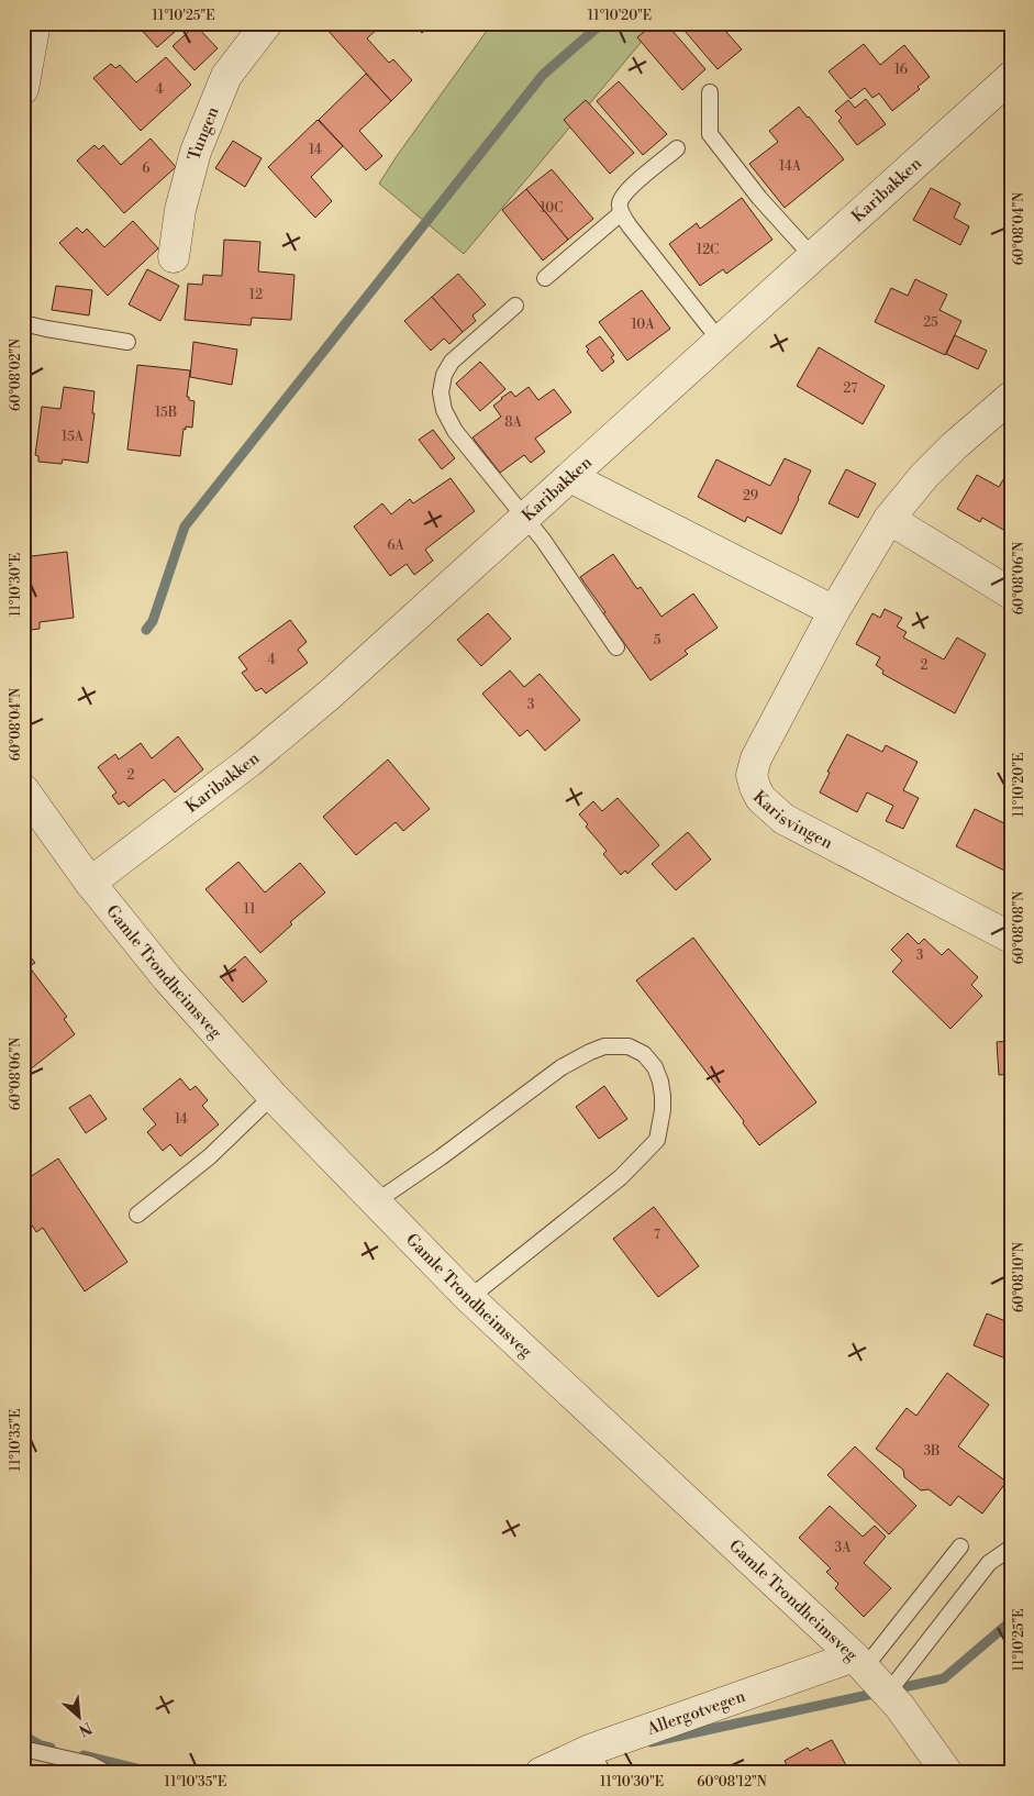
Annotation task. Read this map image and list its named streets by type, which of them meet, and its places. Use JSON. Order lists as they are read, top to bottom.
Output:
{
  "streets": {
    "street": [
      "Tungen",
      "Karibakken",
      "Karisvingen",
      "Gamle Trondheimsveg",
      "Allergotvegen"
    ]
  },
  "crossings": [
    ["Karibakken", "Gamle Trondheimsveg"],
    ["Gamle Trondheimsveg", "Allergotvegen"]
  ],
  "house_numbers": [
    "16",
    "4",
    "14",
    "14A",
    "6",
    "10C",
    "12C",
    "12",
    "25",
    "10A",
    "27",
    "15B",
    "8A",
    "15A",
    "29",
    "6A",
    "5",
    "4",
    "2",
    "3",
    "2",
    "11",
    "3",
    "14",
    "7",
    "3B",
    "3A"
  ],
  "north": "bottom right",
  "coordinates": [
    "11°10'25\"E",
    "11°10'20\"E",
    "60°08'04\"N",
    "60°08'02\"N",
    "60°08'06\"N",
    "11°10'30\"E",
    "60°08'08\"N",
    "60°08'10\"N",
    "11°10'35\"E",
    "60°08'12\"N"
  ]
}
